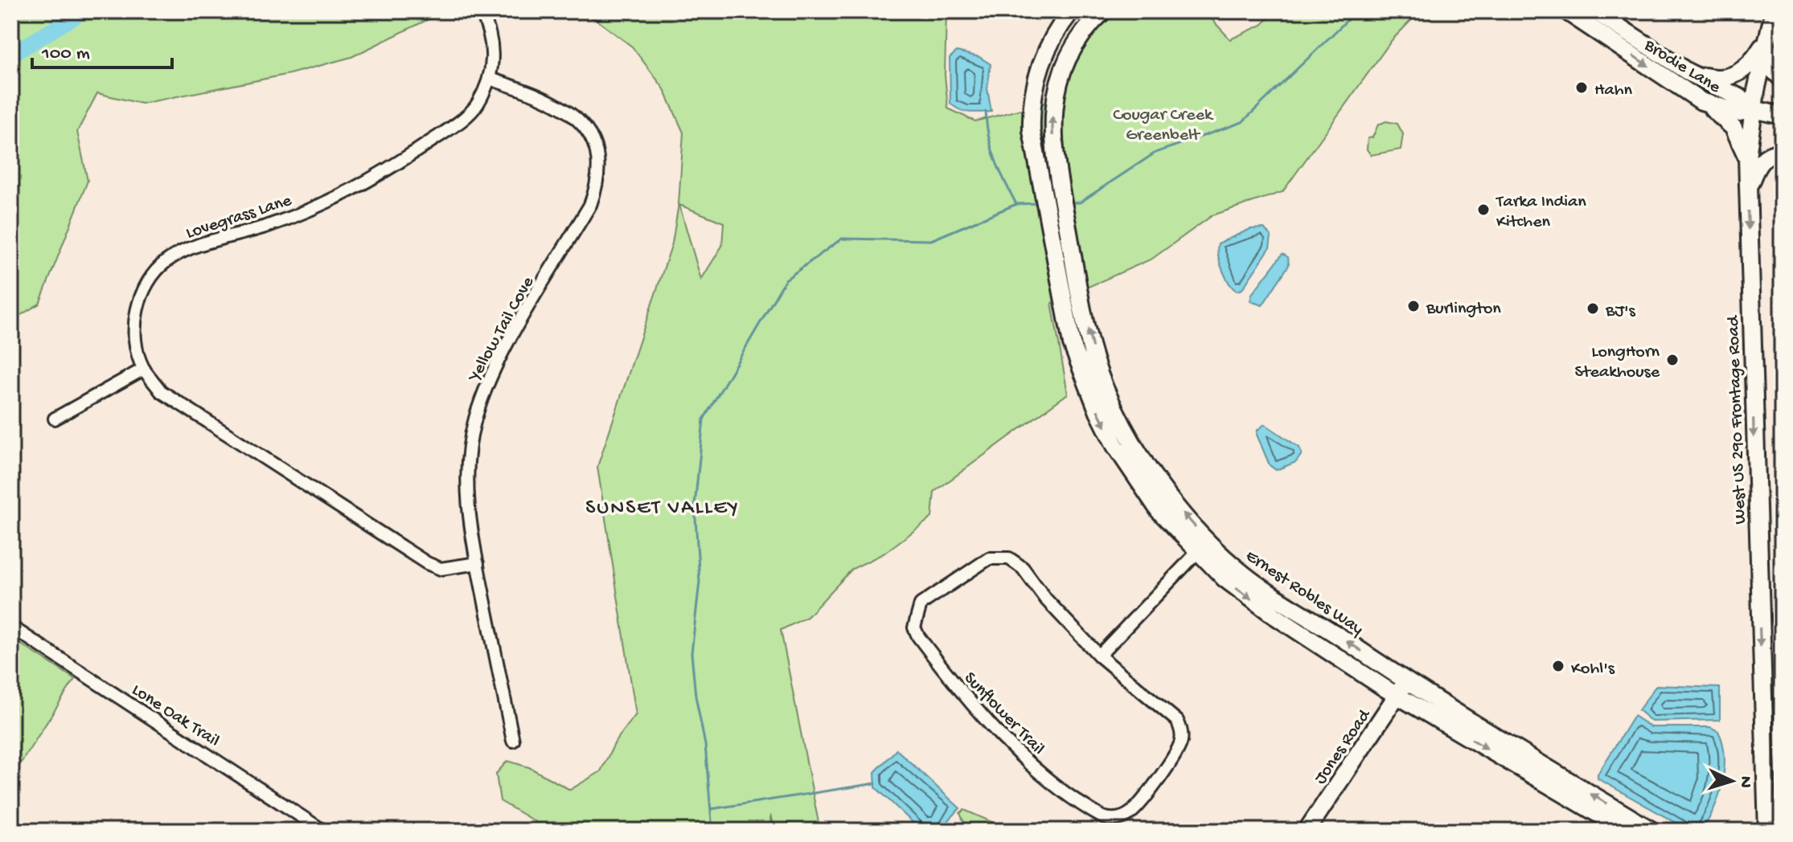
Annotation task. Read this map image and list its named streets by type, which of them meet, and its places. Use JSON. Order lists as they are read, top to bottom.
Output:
{
  "streets": {
    "street": [
      "Brodie Lane",
      "Lovegrass Lane",
      "Yellow Tail Cove",
      "West US 290 Frontage Road",
      "Ernest Robles Way",
      "Sunflower Trail",
      "Lone Oak Trail",
      "Jones Road"
    ]
  },
  "crossings": [
    ["Brodie Lane", "West US 290 Frontage Road"],
    ["Lovegrass Lane", "Yellow Tail Cove"],
    ["Ernest Robles Way", "Jones Road"]
  ],
  "one_way": ["West US 290 Frontage Road"],
  "districts": ["SUNSET VALLEY"],
  "parks": ["Cougar Creek Greenbelt"],
  "places": [
    "Hahn",
    "Tarka Indian Kitchen",
    "Burlington",
    "BJ's",
    "LongHorn Steakhouse",
    "Kohl's"
  ],
  "scale_bar": "100 m",
  "north": "right"
}
